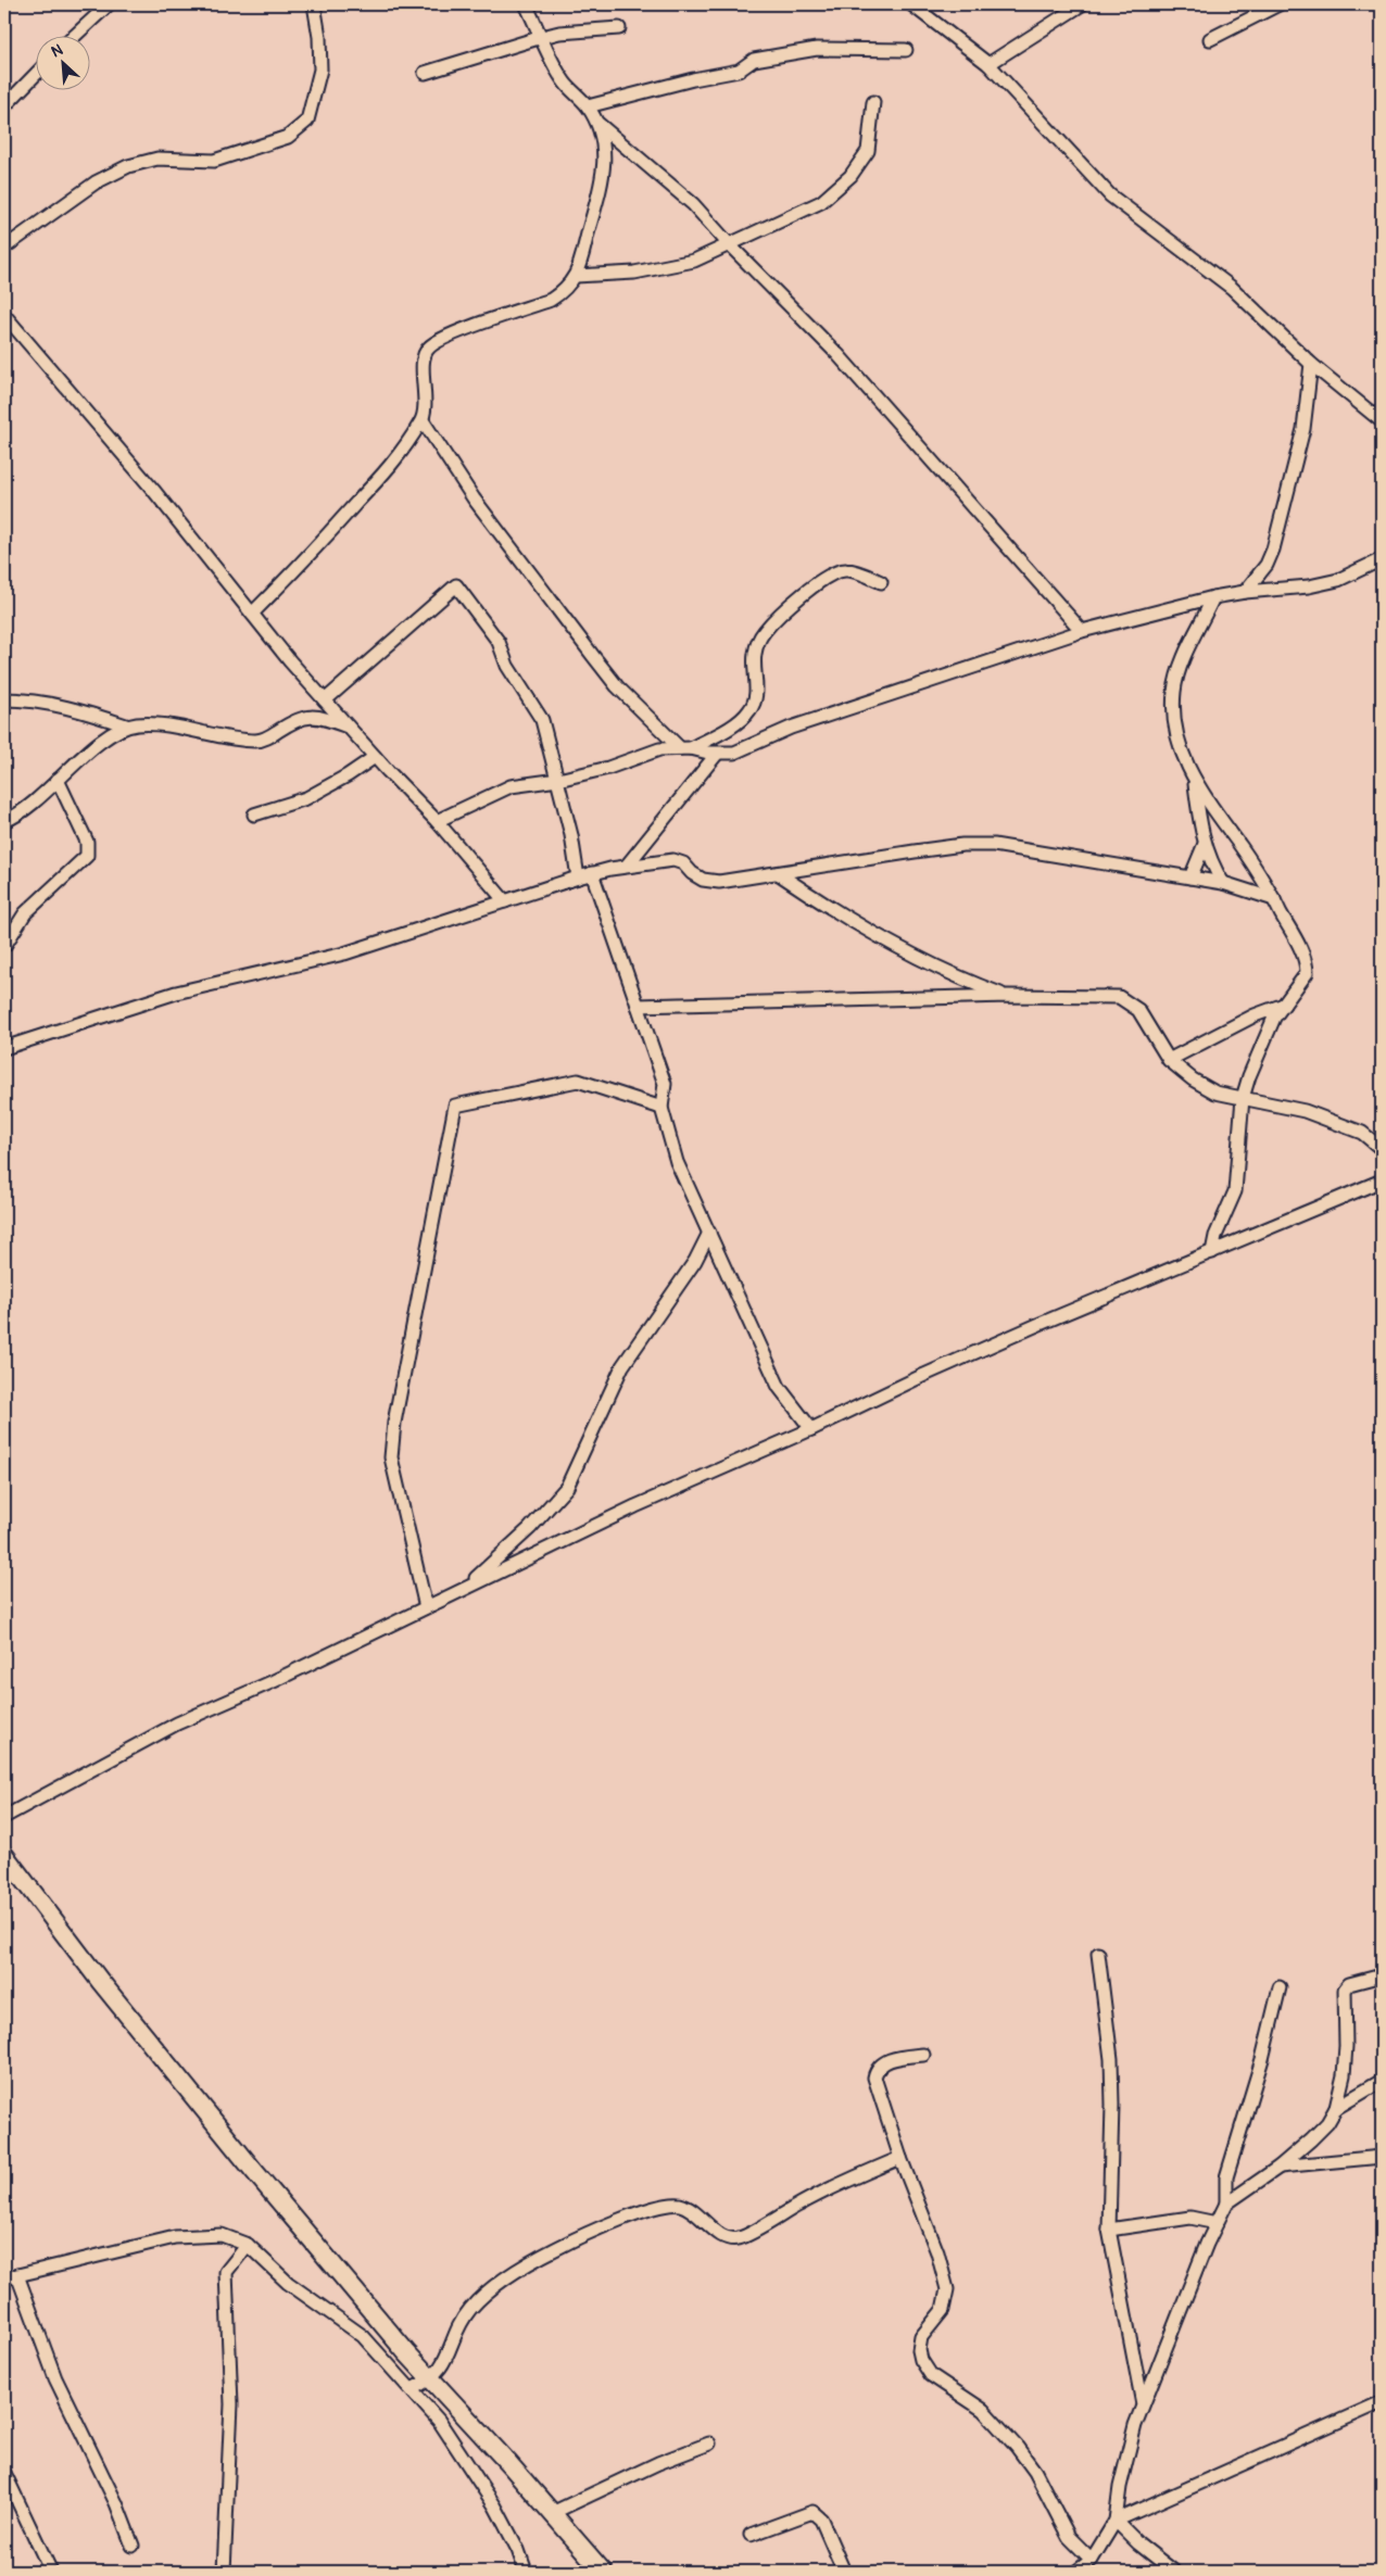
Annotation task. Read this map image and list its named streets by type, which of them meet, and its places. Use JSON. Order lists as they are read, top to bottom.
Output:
{
  "north": "top left"
}
